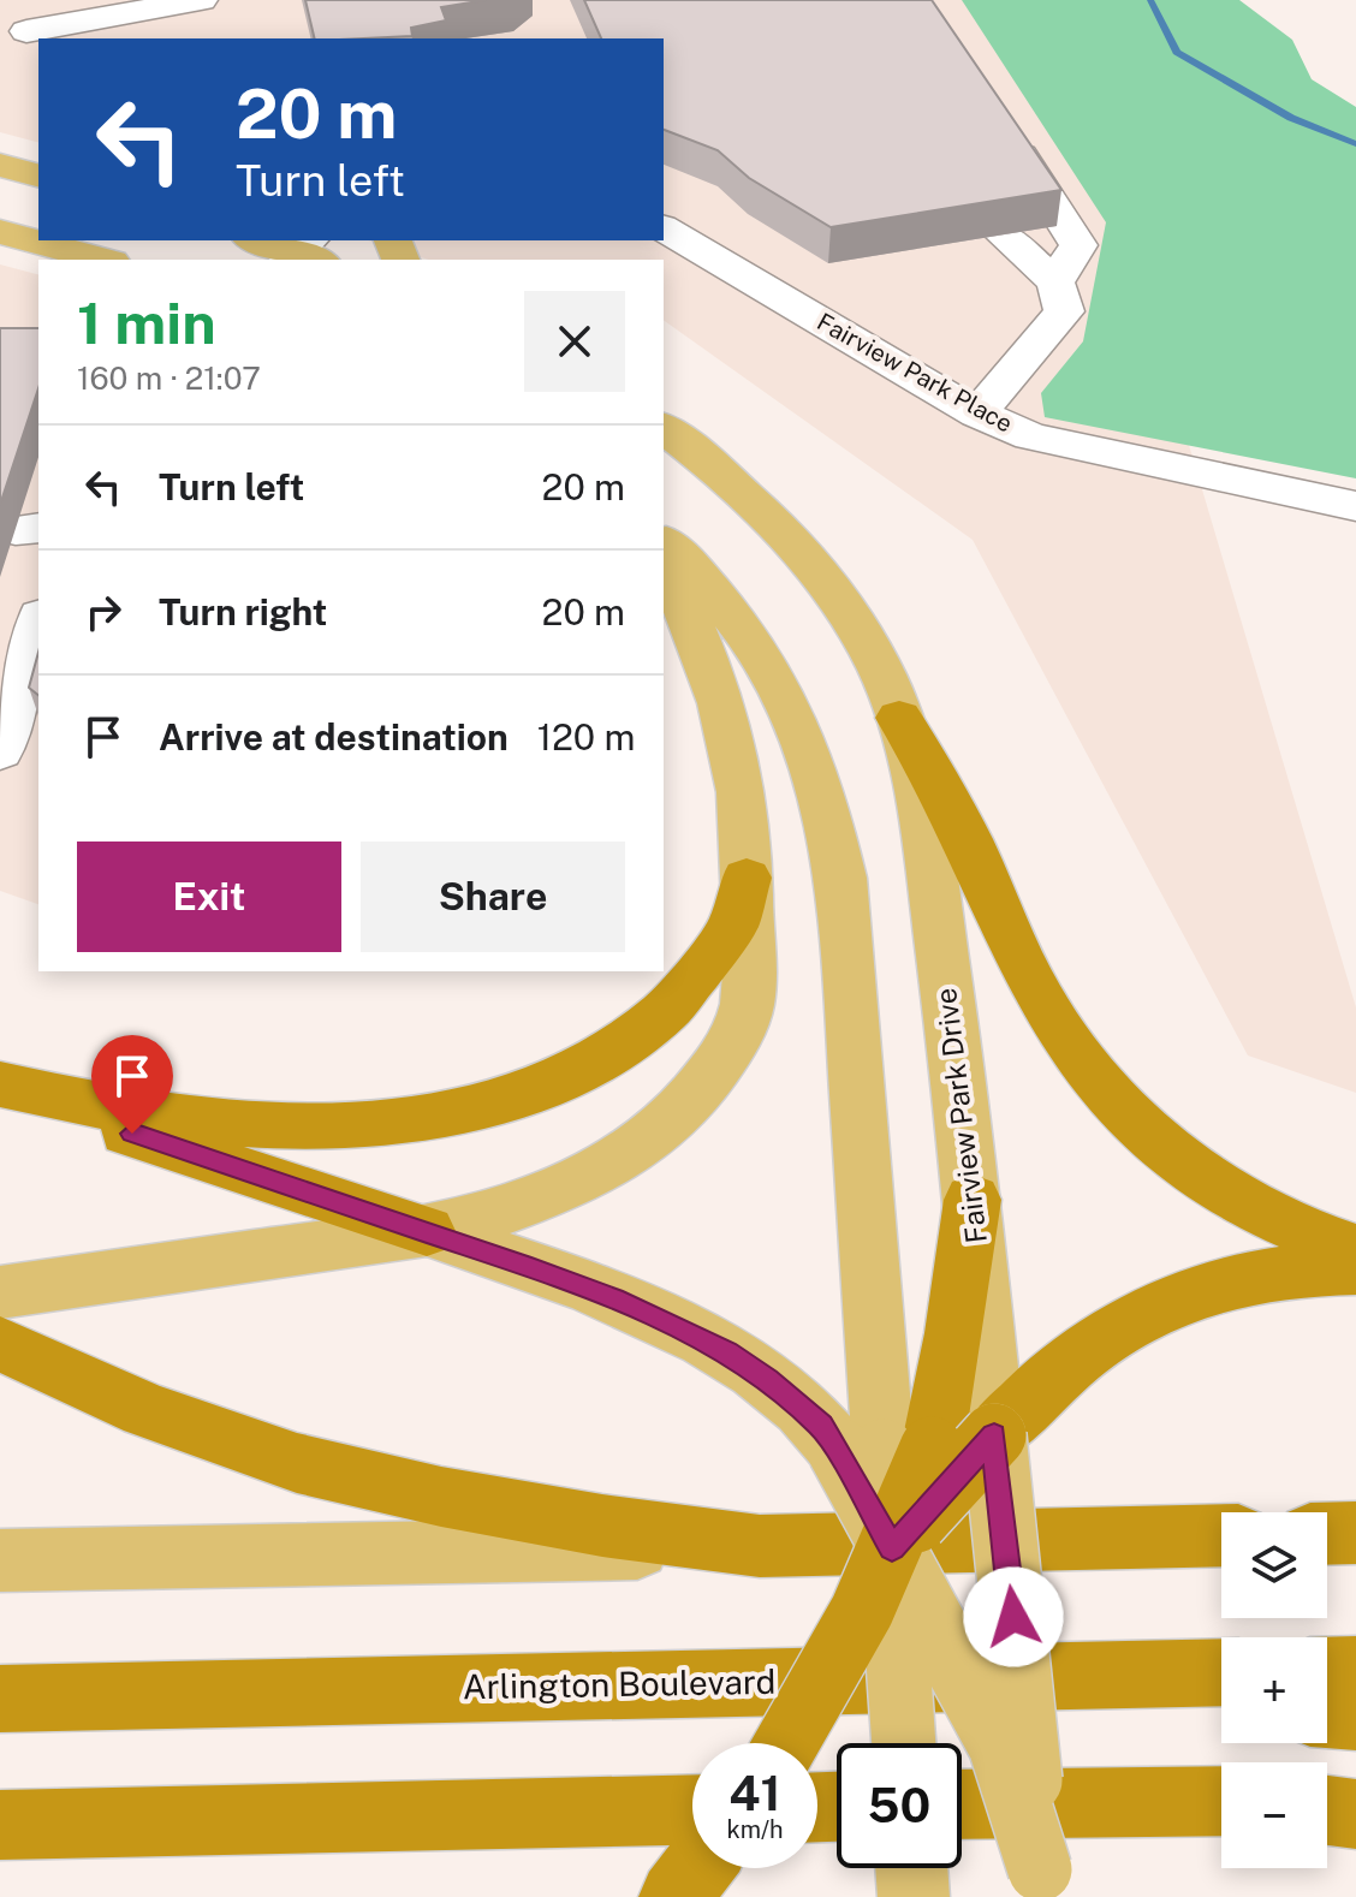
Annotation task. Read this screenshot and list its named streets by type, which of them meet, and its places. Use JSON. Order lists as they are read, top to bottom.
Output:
{
  "streets": {
    "highway": ["Arlington Boulevard"],
    "main road": ["Fairview Park Drive"],
    "street": ["Fairview Park Place"]
  },
  "page": {
    "turn": ["20 m", "Turn left"],
    "heading": ["1 min", "160 m · 21:07"],
    "list": [
      {
        "name": "Turn left",
        "value": "20 m"
      },
      {
        "name": "Turn right",
        "value": "20 m"
      },
      {
        "name": "Arrive at destination",
        "value": "120 m"
      }
    ],
    "buttons": ["Exit", "Share"],
    "map_buttons": ["+", "−"],
    "speed": "41 km/h",
    "limit": "50"
  }
}
